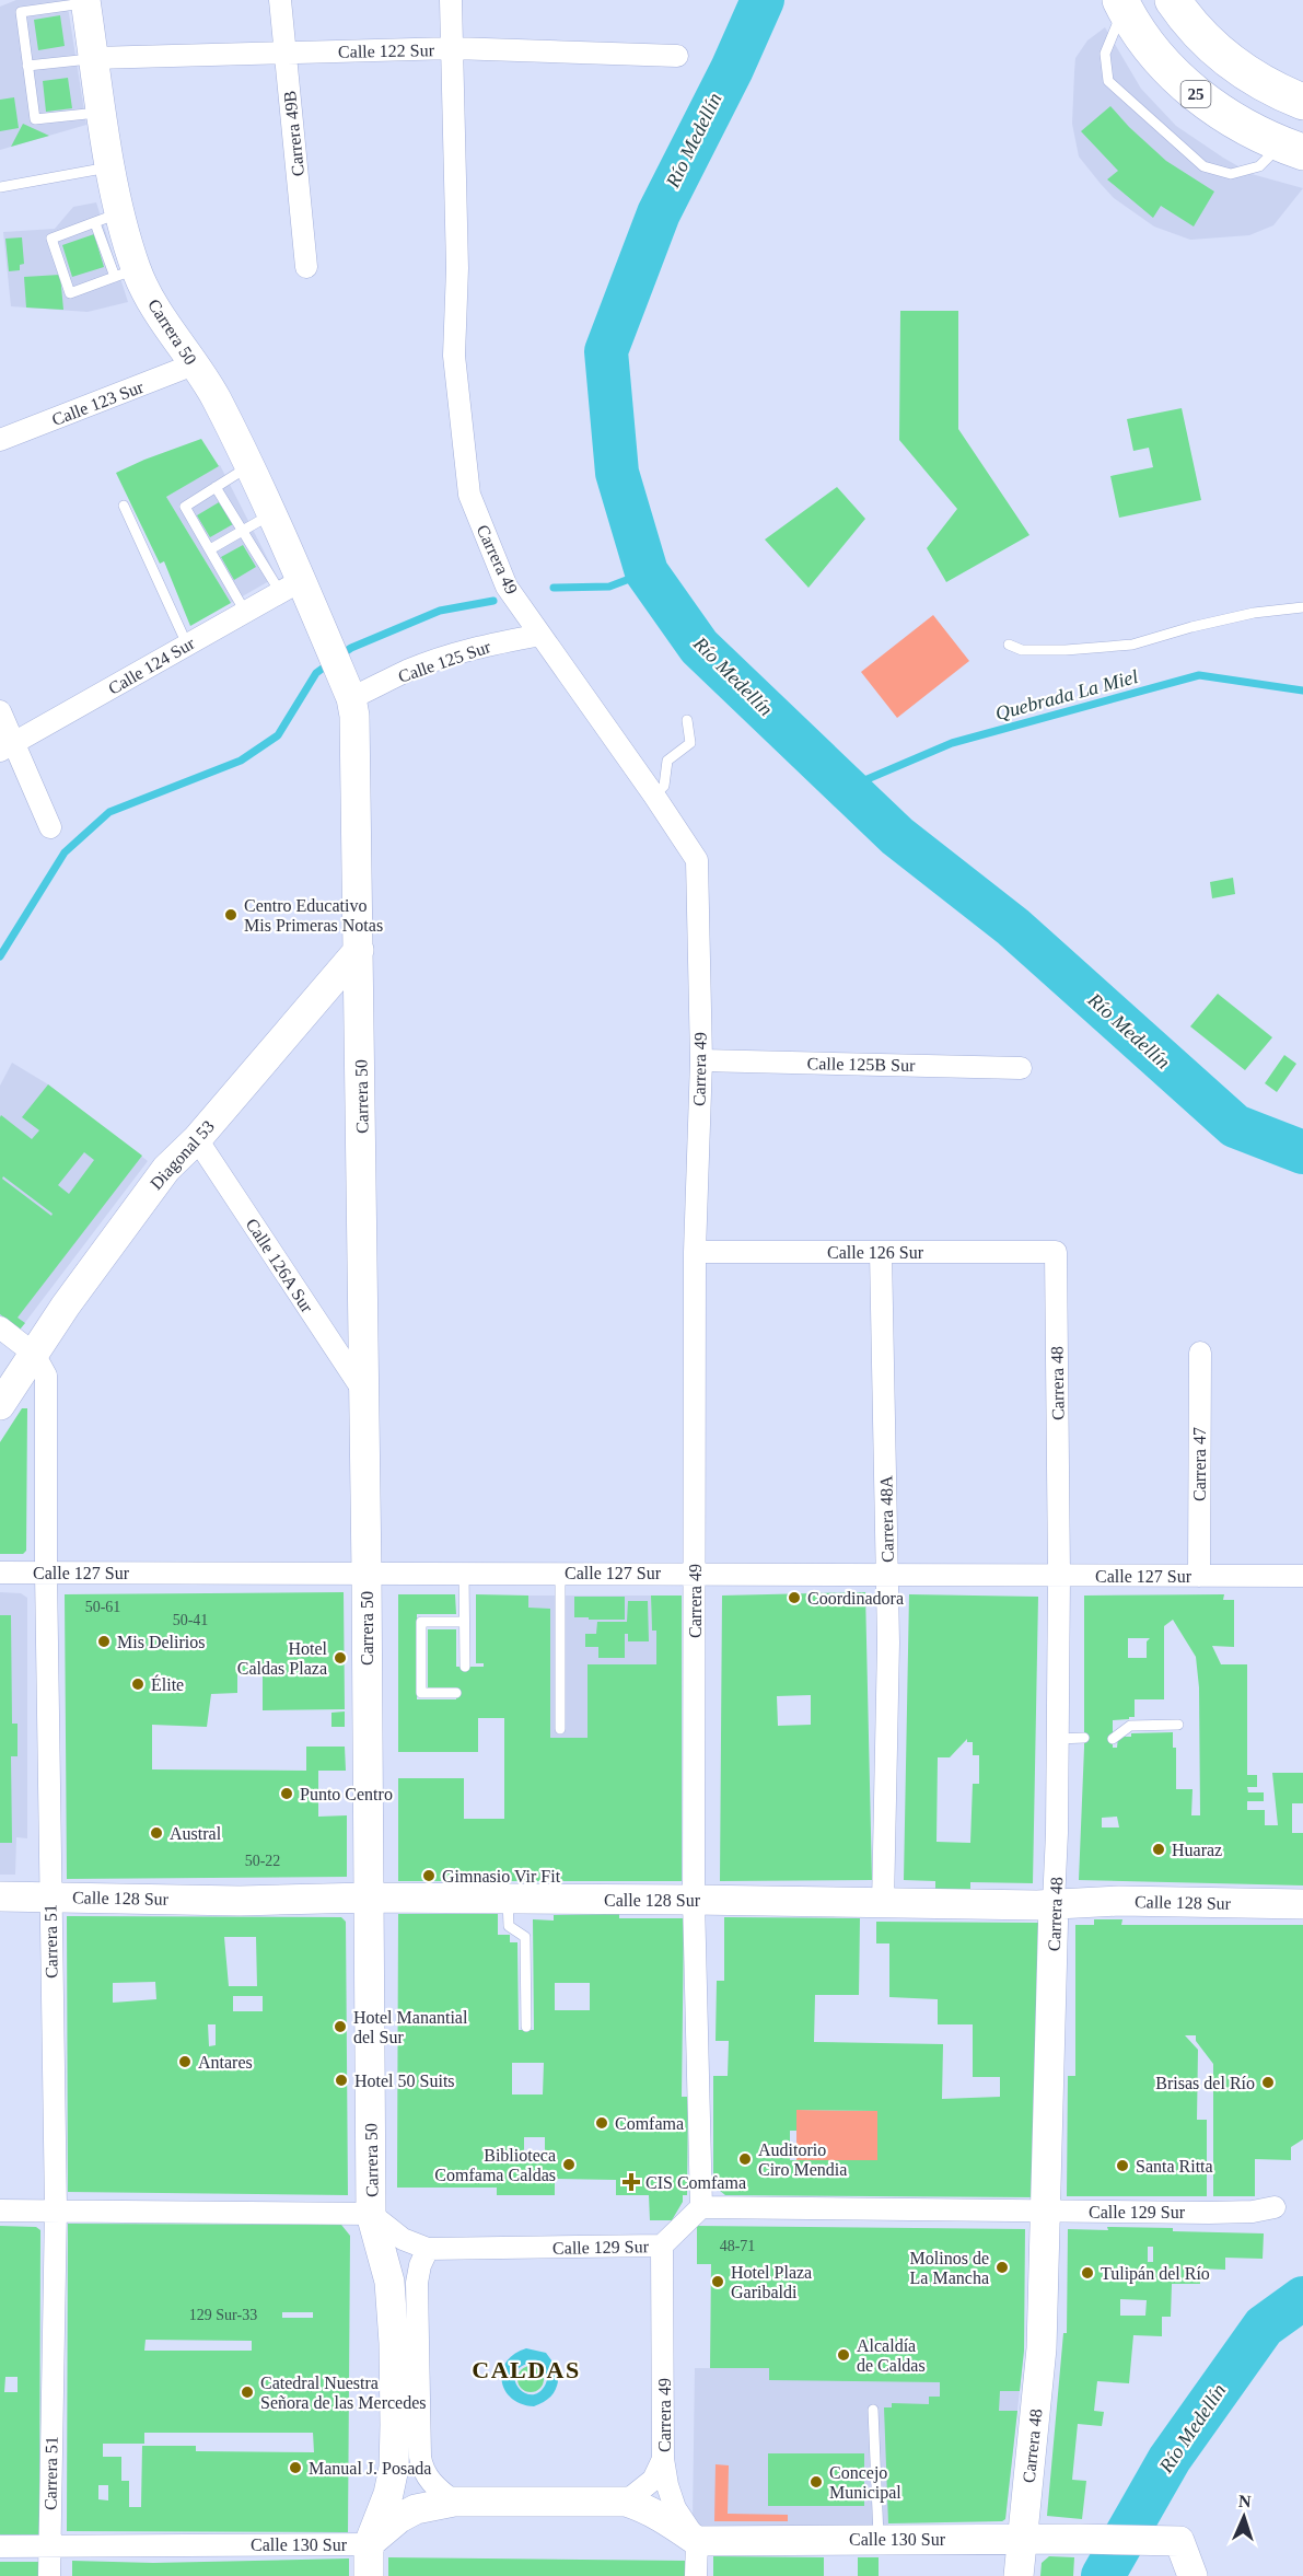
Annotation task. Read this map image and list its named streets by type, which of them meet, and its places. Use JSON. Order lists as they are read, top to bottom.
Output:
{
  "streets": {
    "highway": ["25"],
    "main road": [
      "Carrera 50",
      "Diagonal 53",
      "Carrera 48",
      "Calle 128 Sur",
      "Calle 130 Sur"
    ],
    "street": [
      "Calle 122 Sur",
      "Carrera 49B",
      "Calle 123 Sur",
      "Carrera 49",
      "Calle 125 Sur",
      "Calle 124 Sur",
      "Calle 125B Sur",
      "Calle 126 Sur",
      "Calle 126A Sur",
      "Carrera 47",
      "Carrera 48A",
      "Calle 127 Sur",
      "Carrera 51",
      "Calle 129 Sur"
    ]
  },
  "crossings": [
    ["Calle 122 Sur", "Carrera 49B"],
    ["Calle 122 Sur", "Carrera 50"],
    ["Calle 122 Sur", "Carrera 49"],
    ["Carrera 50", "Calle 123 Sur"],
    ["Carrera 50", "Calle 125 Sur"],
    ["Carrera 50", "Calle 124 Sur"],
    ["Carrera 50", "Diagonal 53"],
    ["Carrera 50", "Calle 126A Sur"],
    ["Carrera 50", "Calle 127 Sur"],
    ["Carrera 50", "Calle 128 Sur"],
    ["Carrera 50", "Calle 129 Sur"],
    ["Carrera 50", "Calle 130 Sur"],
    ["Carrera 49", "Calle 125 Sur"],
    ["Carrera 49", "Calle 125B Sur"],
    ["Carrera 49", "Calle 126 Sur"],
    ["Carrera 49", "Calle 127 Sur"],
    ["Carrera 49", "Calle 128 Sur"],
    ["Carrera 49", "Calle 129 Sur"],
    ["Carrera 49", "Calle 130 Sur"],
    ["Diagonal 53", "Calle 126A Sur"],
    ["Diagonal 53", "Carrera 51"],
    ["Calle 126 Sur", "Carrera 48"],
    ["Calle 126 Sur", "Carrera 48A"],
    ["Carrera 48", "Calle 127 Sur"],
    ["Carrera 48", "Calle 128 Sur"],
    ["Carrera 48", "Calle 129 Sur"],
    ["Carrera 48", "Calle 130 Sur"],
    ["Carrera 47", "Calle 127 Sur"],
    ["Carrera 48A", "Calle 127 Sur"],
    ["Carrera 48A", "Calle 128 Sur"],
    ["Calle 127 Sur", "Carrera 51"],
    ["Calle 128 Sur", "Carrera 51"],
    ["Carrera 51", "Calle 130 Sur"]
  ],
  "districts": ["CALDAS"],
  "water": ["Río Medellín", "Quebrada La Miel"],
  "places": {
    "other": [
      "Centro Educativo Mis Primeras Notas",
      "Coordinadora",
      "Mis Delirios",
      "Hotel Caldas Plaza",
      "Élite",
      "Punto Centro",
      "Austral",
      "Huaraz",
      "Gimnasio Vir Fit",
      "Hotel Manantial del Sur",
      "Antares",
      "Hotel 50 Suits",
      "Brisas del Río",
      "Comfama",
      "Auditorio Ciro Mendia",
      "Biblioteca Comfama Caldas",
      "Santa Ritta",
      "Molinos de La Mancha",
      "Tulipán del Río",
      "Hotel Plaza Garibaldi",
      "Alcaldía de Caldas",
      "Catedral Nuestra Señora de las Mercedes",
      "Manual J. Posada",
      "Concejo Municipal"
    ],
    "health": ["CIS Comfama"]
  },
  "house_numbers": [
    "50-61",
    "50-41",
    "50-22",
    "48-71",
    "129 Sur-33"
  ],
  "north": "top"
}
